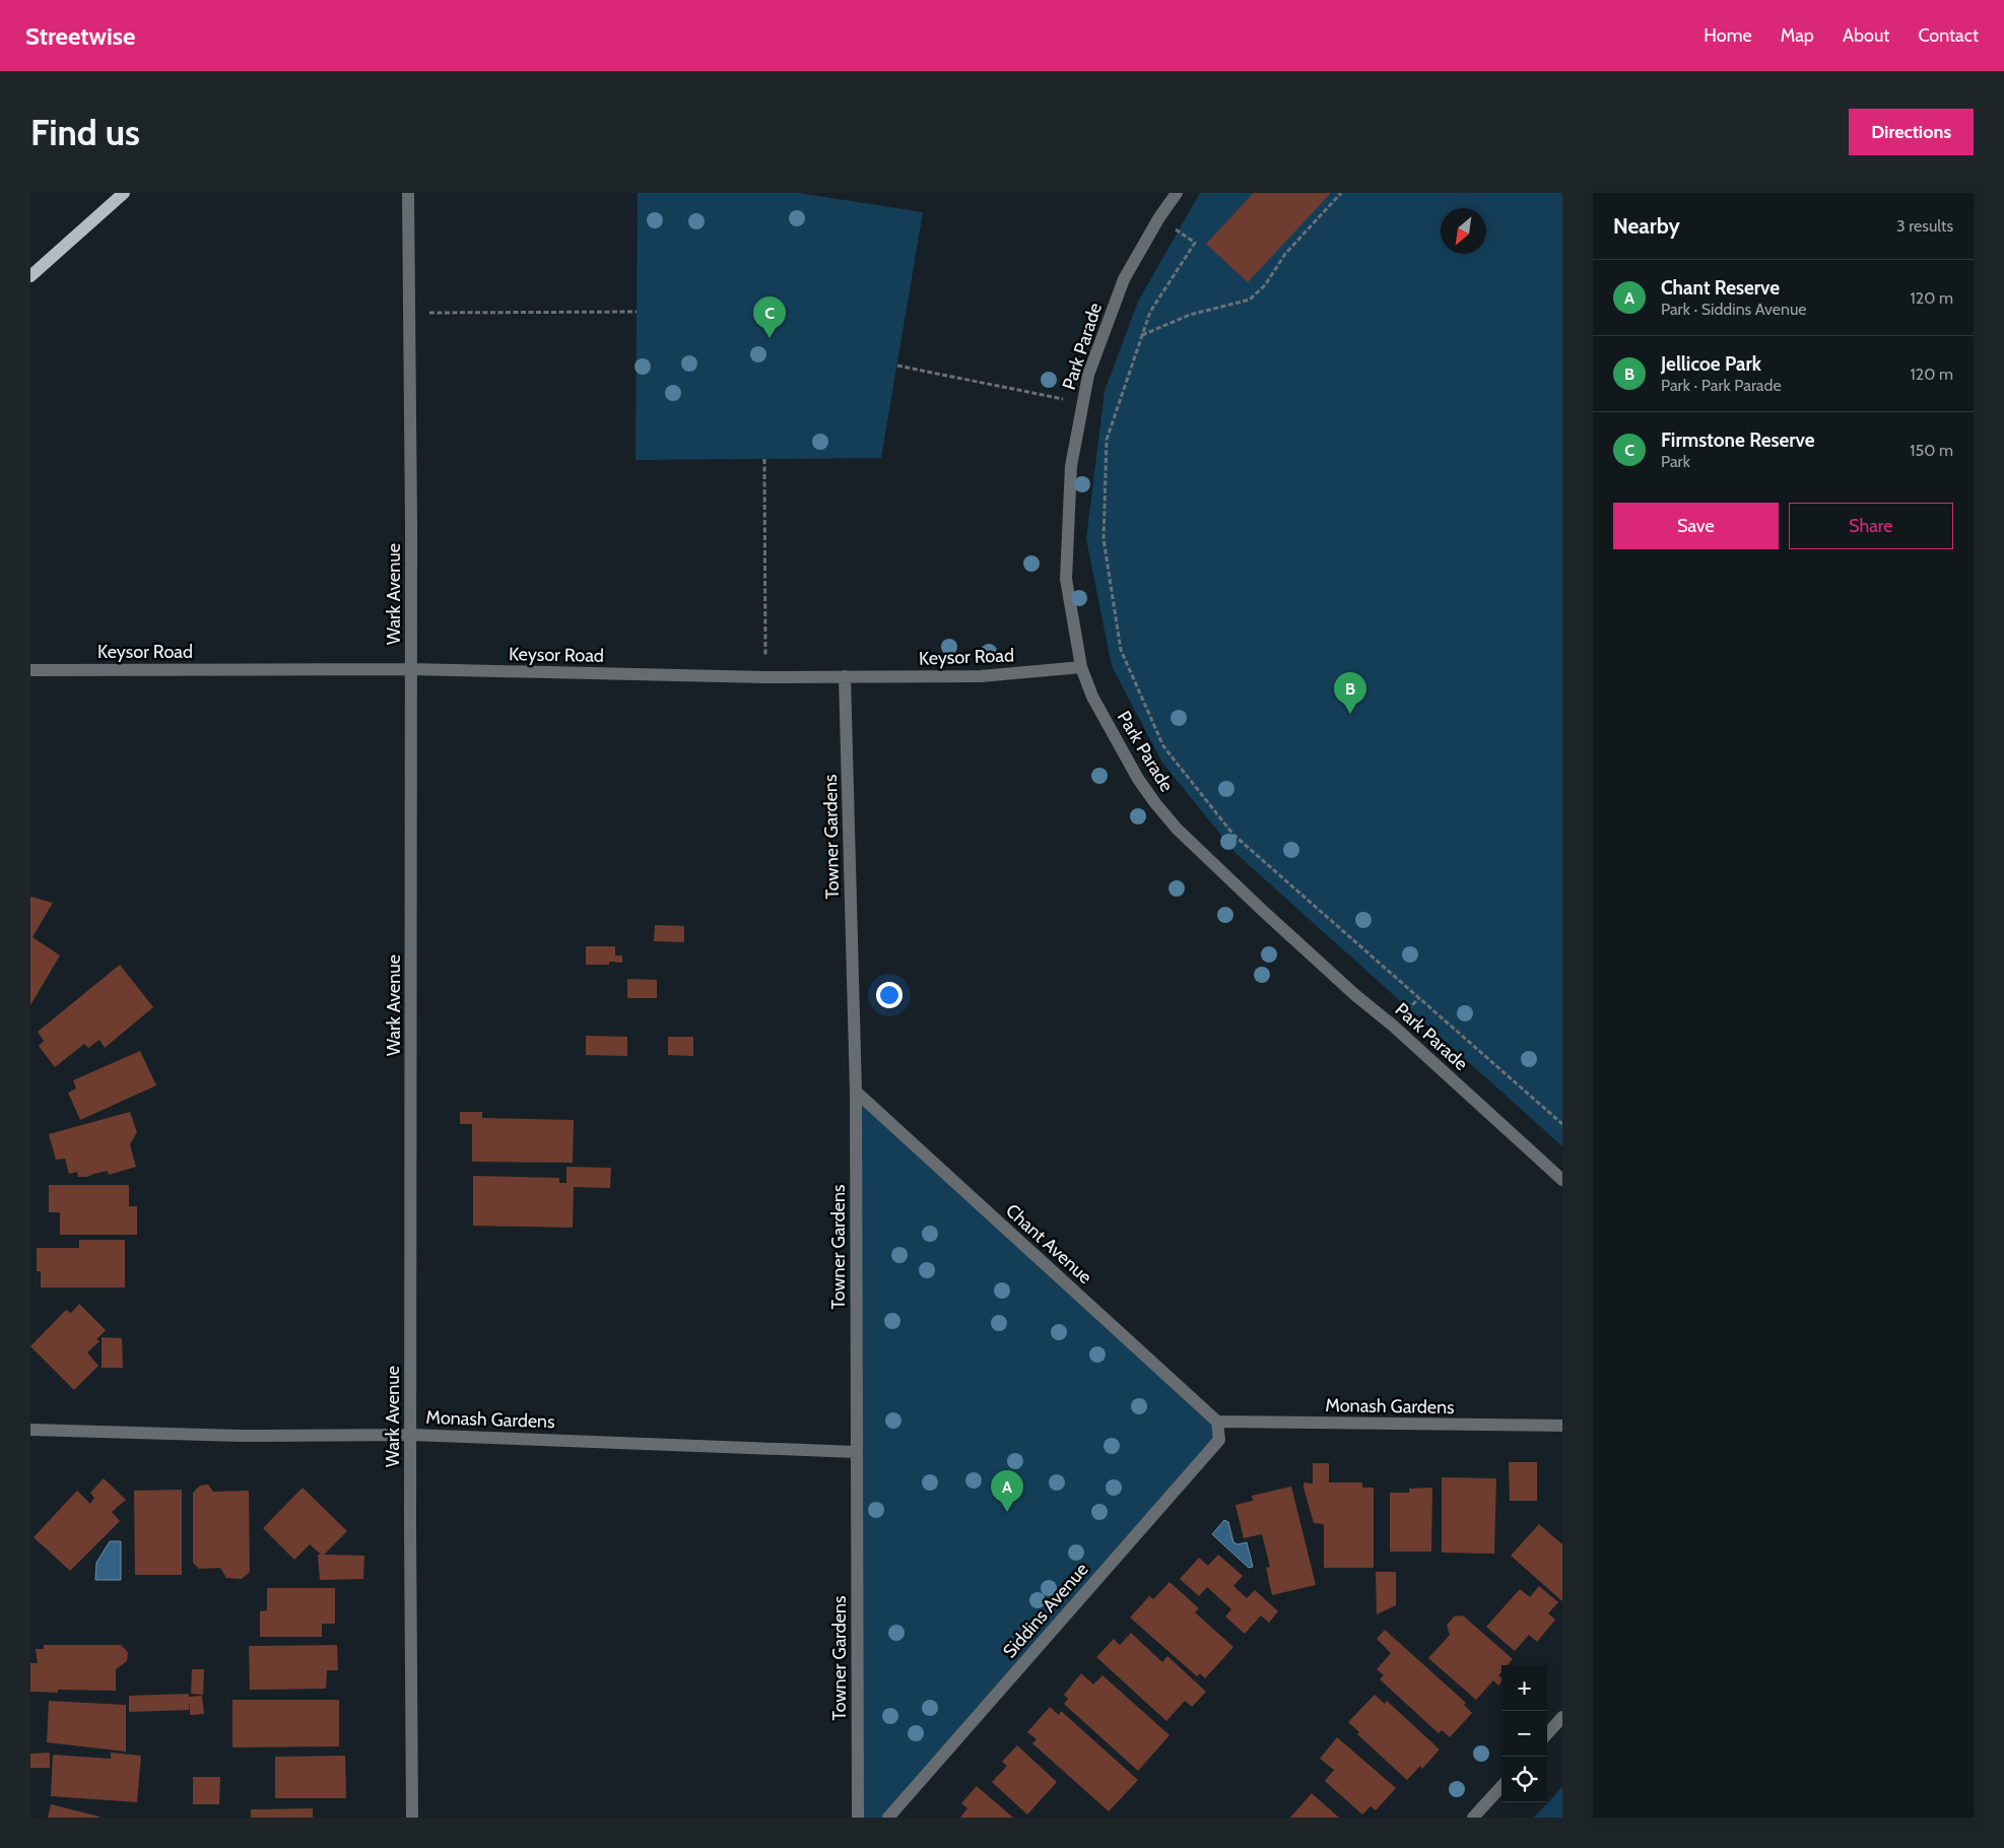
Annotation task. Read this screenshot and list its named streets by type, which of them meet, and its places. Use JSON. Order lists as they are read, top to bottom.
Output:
{
  "streets": {
    "street": [
      "Park Parade",
      "Wark Avenue",
      "Keysor Road",
      "Towner Gardens",
      "Chant Avenue",
      "Monash Gardens",
      "Siddins Avenue"
    ]
  },
  "crossings": [
    ["Park Parade", "Keysor Road"],
    ["Wark Avenue", "Keysor Road"],
    ["Wark Avenue", "Monash Gardens"],
    ["Keysor Road", "Towner Gardens"],
    ["Towner Gardens", "Chant Avenue"],
    ["Towner Gardens", "Monash Gardens"],
    ["Chant Avenue", "Monash Gardens"],
    ["Chant Avenue", "Siddins Avenue"],
    ["Monash Gardens", "Siddins Avenue"]
  ],
  "north": "bottom left",
  "page": {
    "header": "Streetwise",
    "nav": [
      "Home",
      "Map",
      "About",
      "Contact"
    ],
    "buttons": [
      "Directions",
      ["Save", "Share"]
    ],
    "title": "Find us",
    "heading": ["Nearby", "3 results"],
    "list": [
      {
        "mark": "A",
        "name": "Chant Reserve",
        "note": "Park · Siddins Avenue",
        "value": "120 m"
      },
      {
        "mark": "B",
        "name": "Jellicoe Park",
        "note": "Park · Park Parade",
        "value": "120 m"
      },
      {
        "mark": "C",
        "name": "Firmstone Reserve",
        "note": "Park",
        "value": "150 m"
      }
    ],
    "pins": ["C", "B", "A"],
    "map_buttons": ["+", "−"]
  }
}
